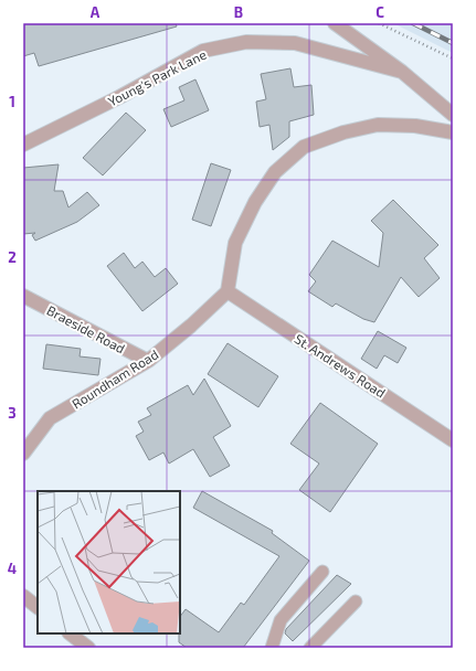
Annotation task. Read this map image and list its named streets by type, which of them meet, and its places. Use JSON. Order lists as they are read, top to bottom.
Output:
{
  "streets": {
    "street": [
      "Young's Park Lane",
      "Braeside Road",
      "St. Andrews Road",
      "Roundham Road"
    ]
  },
  "crossings": [
    ["Braeside Road", "Roundham Road"],
    ["St. Andrews Road", "Roundham Road"]
  ],
  "grid": {
    "columns": ["A", "B", "C"],
    "rows": [
      "1",
      "2",
      "3",
      "4"
    ]
  }
}
